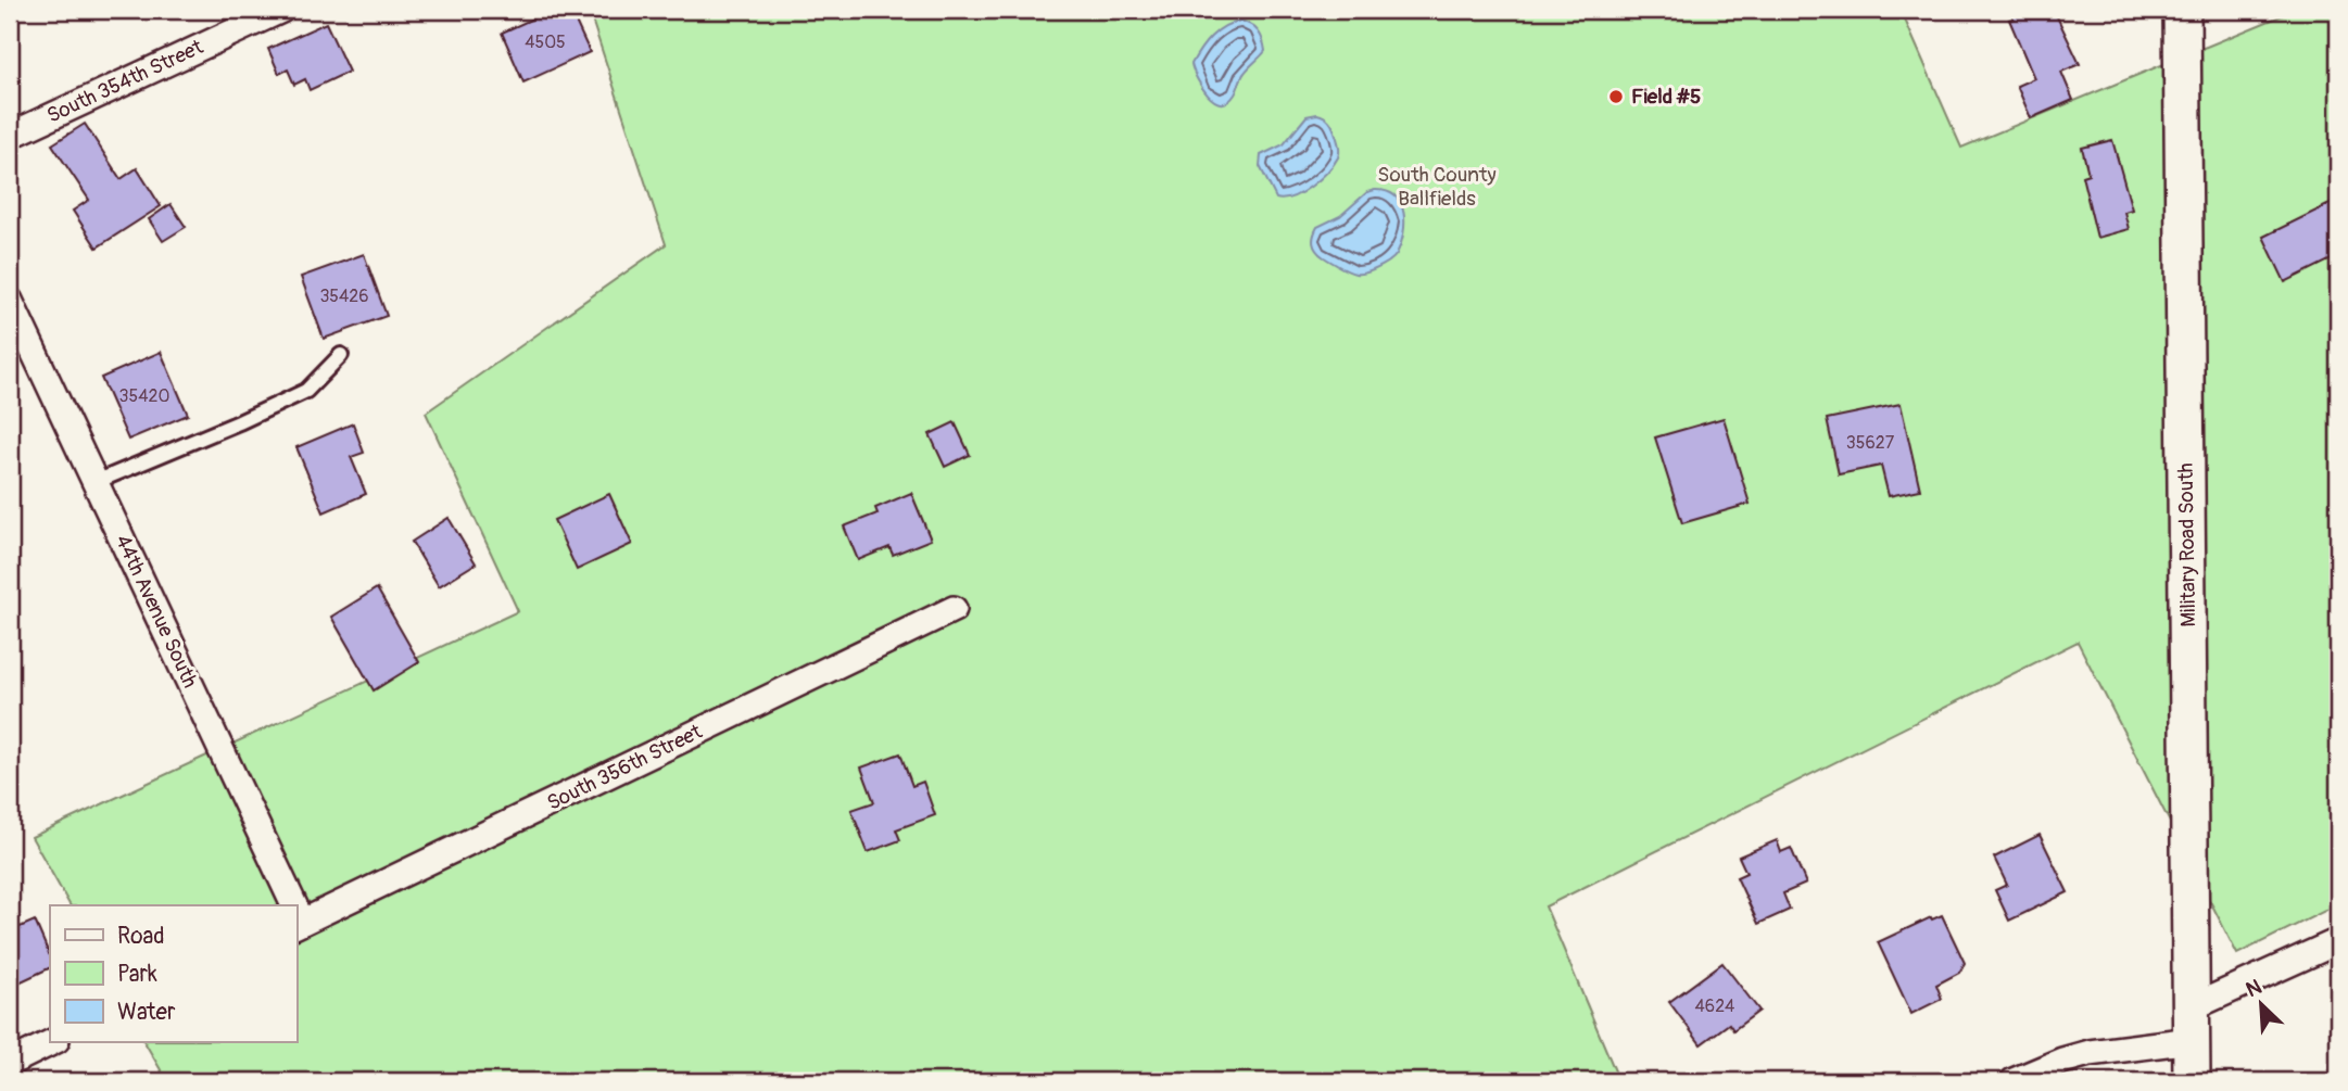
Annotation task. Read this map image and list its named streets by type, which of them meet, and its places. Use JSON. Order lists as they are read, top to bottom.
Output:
{
  "streets": {
    "main road": ["Military Road South"],
    "street": ["South 354th Street", "44th Avenue South", "South 356th Street"]
  },
  "parks": ["South County Ballfields"],
  "places": ["Field #5"],
  "house_numbers": [
    "4505",
    "35426",
    "35420",
    "35627",
    "4624"
  ],
  "legend": ["Road", "Park", "Water"],
  "north": "top left"
}
